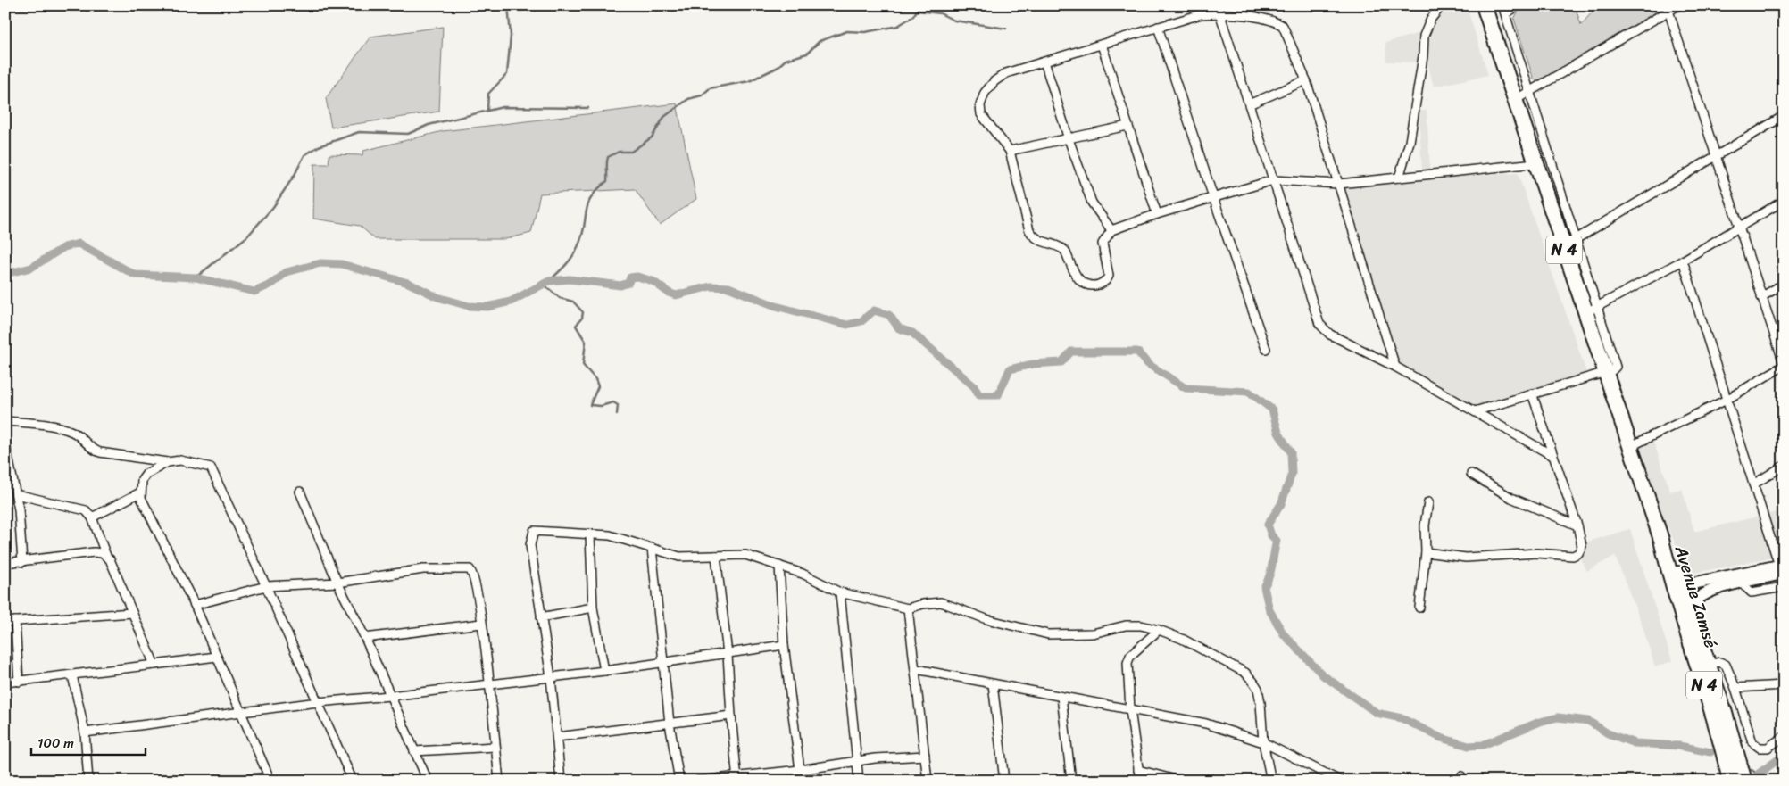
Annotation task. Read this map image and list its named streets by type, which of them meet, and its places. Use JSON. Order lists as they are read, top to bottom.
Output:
{
  "streets": {
    "highway": ["N 4", "Avenue Zamsé"]
  },
  "crossings": [
    ["N 4", "Avenue Zamsé"]
  ],
  "scale_bar": "100 m"
}
